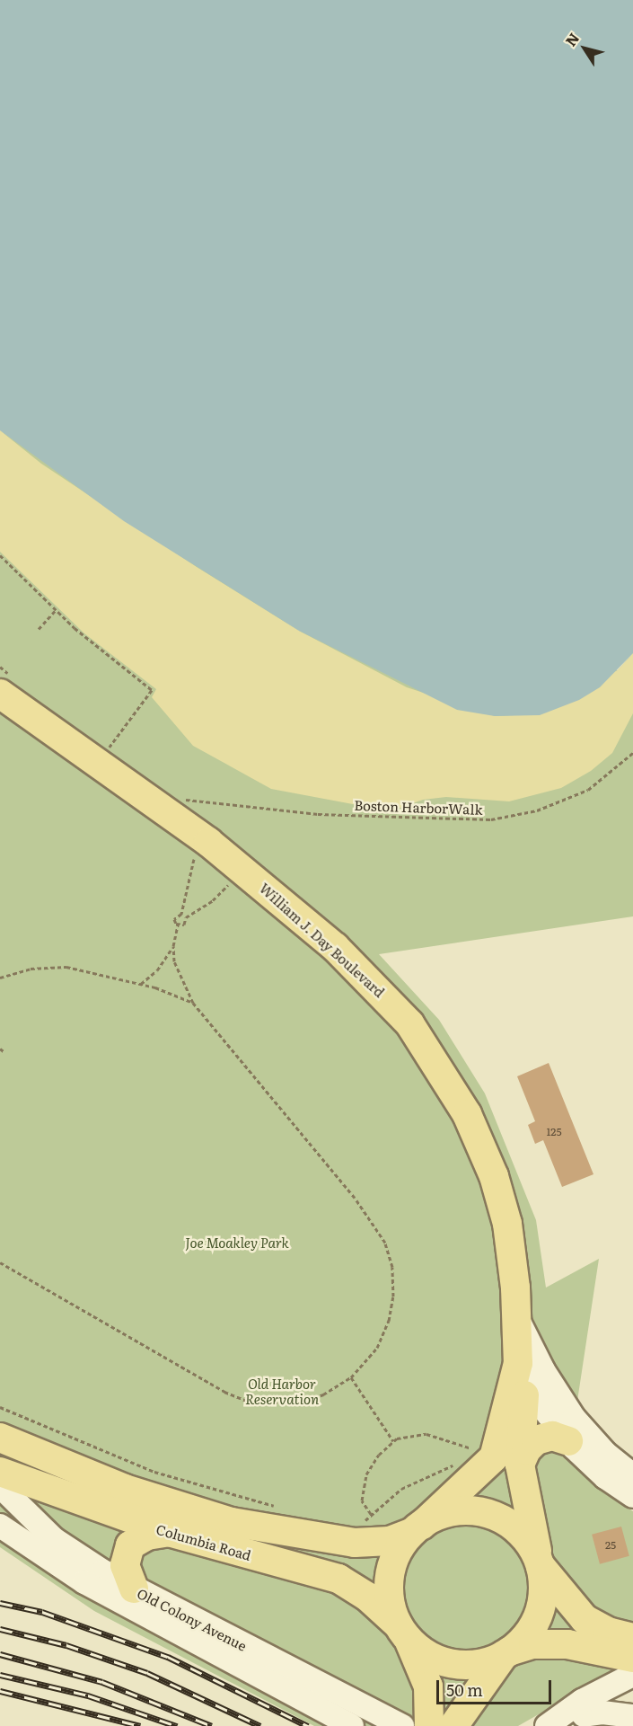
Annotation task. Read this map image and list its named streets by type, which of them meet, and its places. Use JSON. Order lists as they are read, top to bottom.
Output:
{
  "streets": {
    "main road": ["William J. Day Boulevard", "Columbia Road"],
    "street": ["Old Colony Avenue"],
    "path": ["Boston HarborWalk"]
  },
  "crossings": [
    ["William J. Day Boulevard", "Columbia Road"],
    ["Columbia Road", "Old Colony Avenue"]
  ],
  "parks": ["Joe Moakley Park", "Old Harbor Reservation"],
  "house_numbers": ["125", "25"],
  "scale_bar": "50 m",
  "north": "top left"
}
